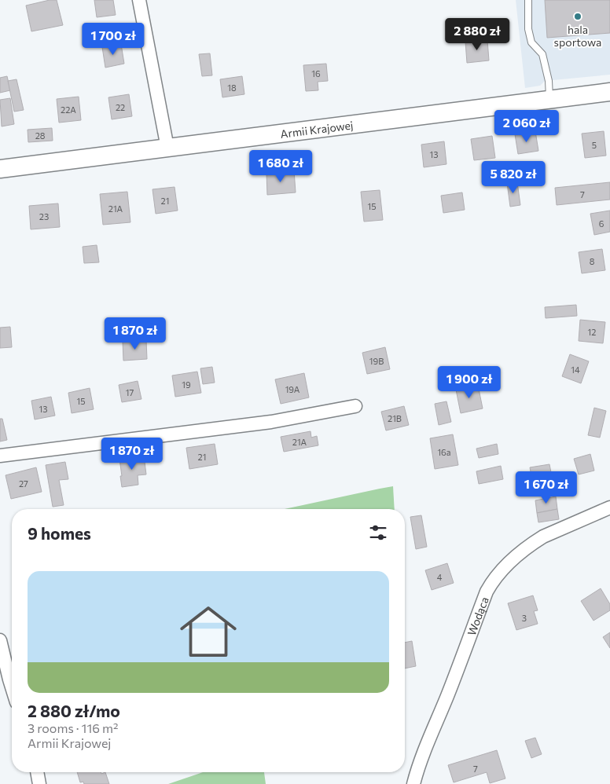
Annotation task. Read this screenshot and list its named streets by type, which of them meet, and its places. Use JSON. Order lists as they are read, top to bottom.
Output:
{
  "streets": {
    "street": ["Armii Krajowej", "Wodąca"]
  },
  "places": ["hala sportowa"],
  "house_numbers": [
    "16",
    "18",
    "22",
    "22A",
    "28",
    "5",
    "13",
    "7",
    "21",
    "15",
    "21A",
    "23",
    "6",
    "8",
    "12",
    "19B",
    "14",
    "19",
    "19A",
    "17",
    "15",
    "13",
    "21B",
    "21A",
    "16a",
    "21",
    "27",
    "4",
    "3",
    "7"
  ],
  "page": {
    "price": [
      "2 880 zł",
      "1 700 zł",
      "2 060 zł",
      "1 680 zł",
      "5 820 zł",
      "1 870 zł",
      "1 900 zł",
      "1 870 zł",
      "1 670 zł"
    ],
    "heading": "9 homes",
    "list": [
      {
        "name": "2 880 zł/mo",
        "note": "3 rooms · 116 m² · Armii Krajowej"
      }
    ]
  }
}
